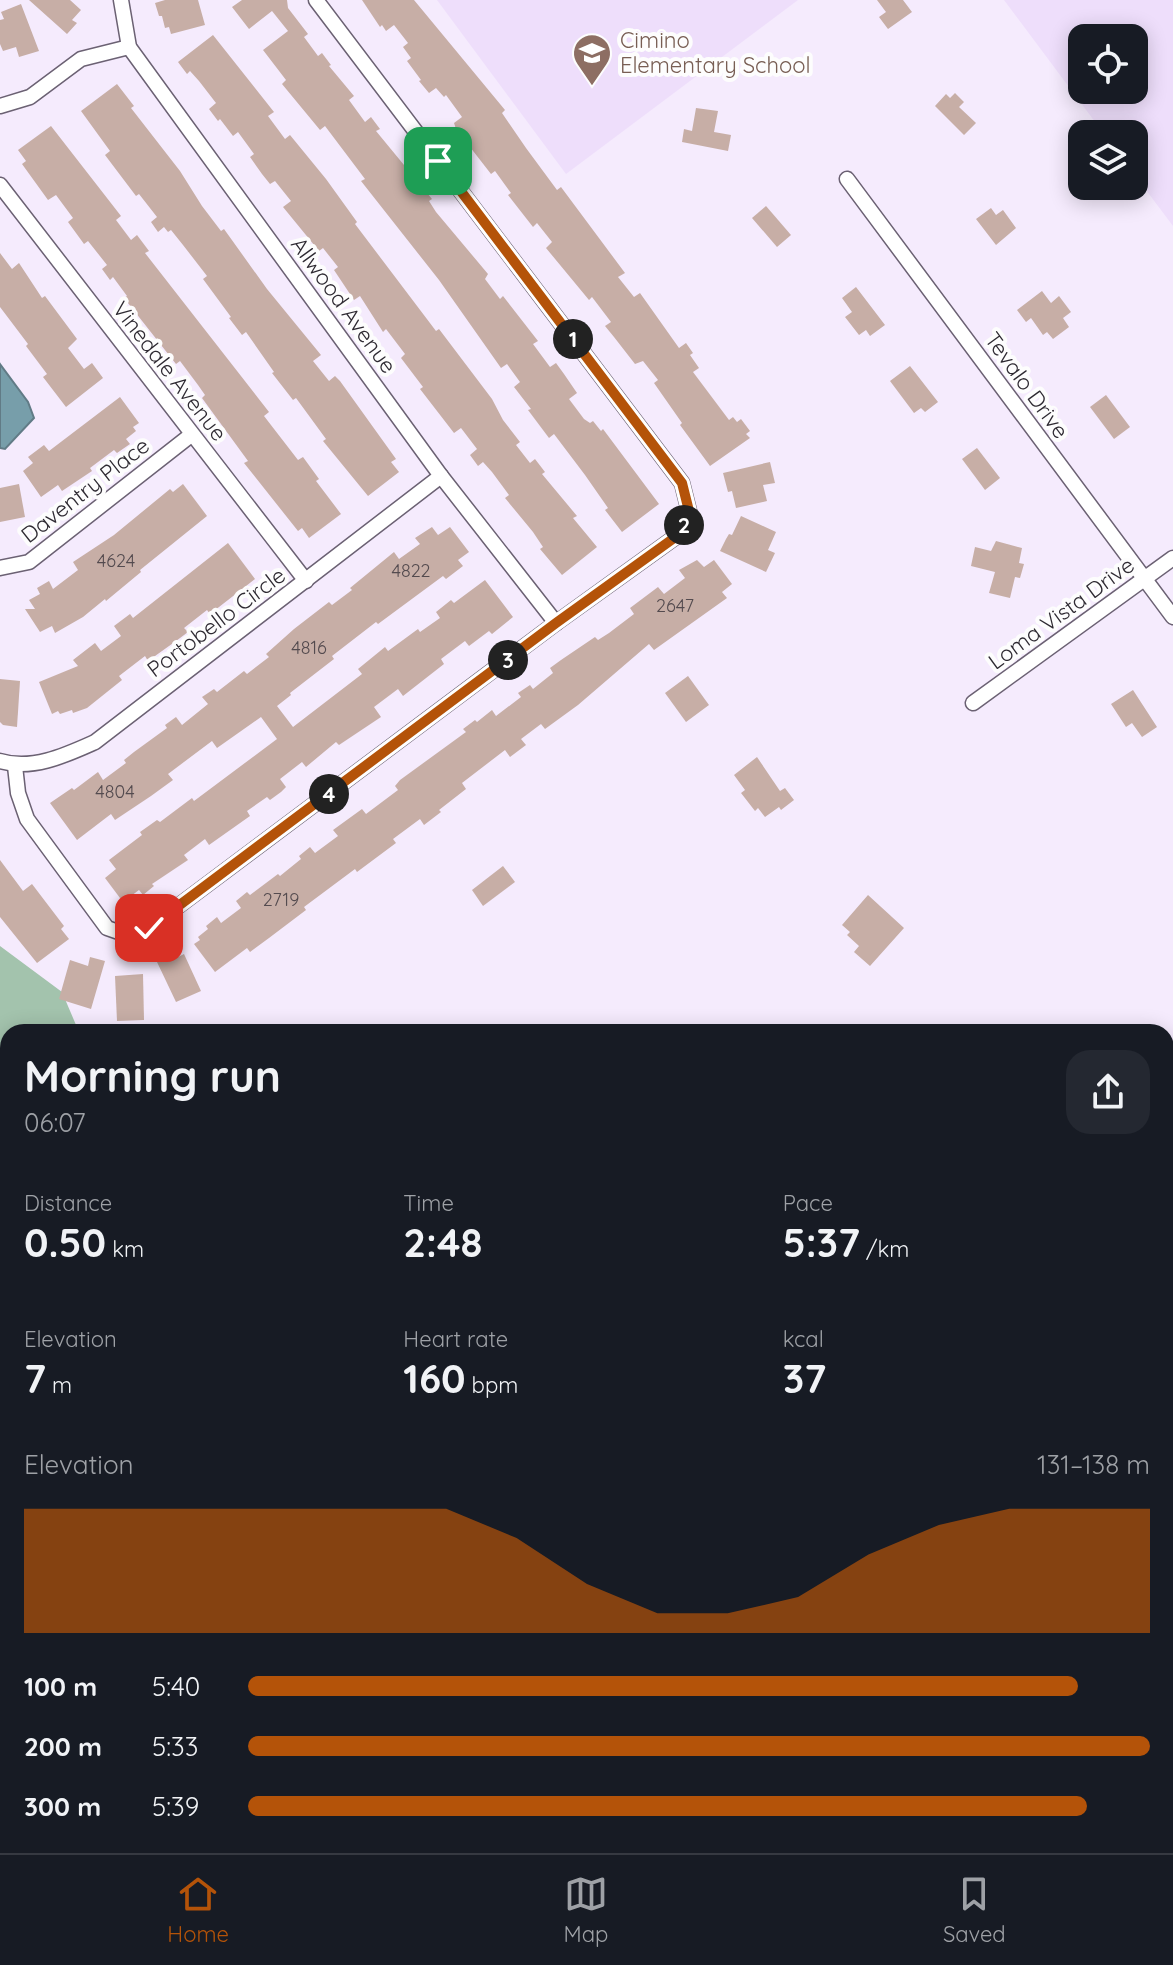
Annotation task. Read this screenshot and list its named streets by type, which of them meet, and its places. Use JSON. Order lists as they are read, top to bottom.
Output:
{
  "streets": {
    "street": [
      "Allwood Avenue",
      "Vinedale Avenue",
      "Tevalo Drive",
      "Daventry Place",
      "Loma Vista Drive",
      "Portobello Circle"
    ]
  },
  "crossings": [
    ["Allwood Avenue", "Portobello Circle"],
    ["Vinedale Avenue", "Daventry Place"],
    ["Vinedale Avenue", "Portobello Circle"],
    ["Tevalo Drive", "Loma Vista Drive"]
  ],
  "places": {
    "school or university": ["Cimino Elementary School"]
  },
  "house_numbers": [
    "4624",
    "4822",
    "2647",
    "4816",
    "4804",
    "2719"
  ],
  "page": {
    "pins": [
      "1",
      "2",
      "3",
      "4"
    ],
    "heading": ["Morning run", "06:07"],
    "stats": [
      ["Distance", "0.50 km"],
      ["Time", "2:48"],
      ["Pace", "5:37 /km"],
      ["Elevation", "7 m"],
      ["Heart rate", "160 bpm"],
      ["kcal", "37"]
    ],
    "chart": ["Elevation", "131–138 m"],
    "list": [
      {
        "name": "100 m",
        "note": "5:40"
      },
      {
        "name": "200 m",
        "note": "5:33"
      },
      {
        "name": "300 m",
        "note": "5:39"
      }
    ],
    "tabs": ["Home", "Map", "Saved"]
  }
}
